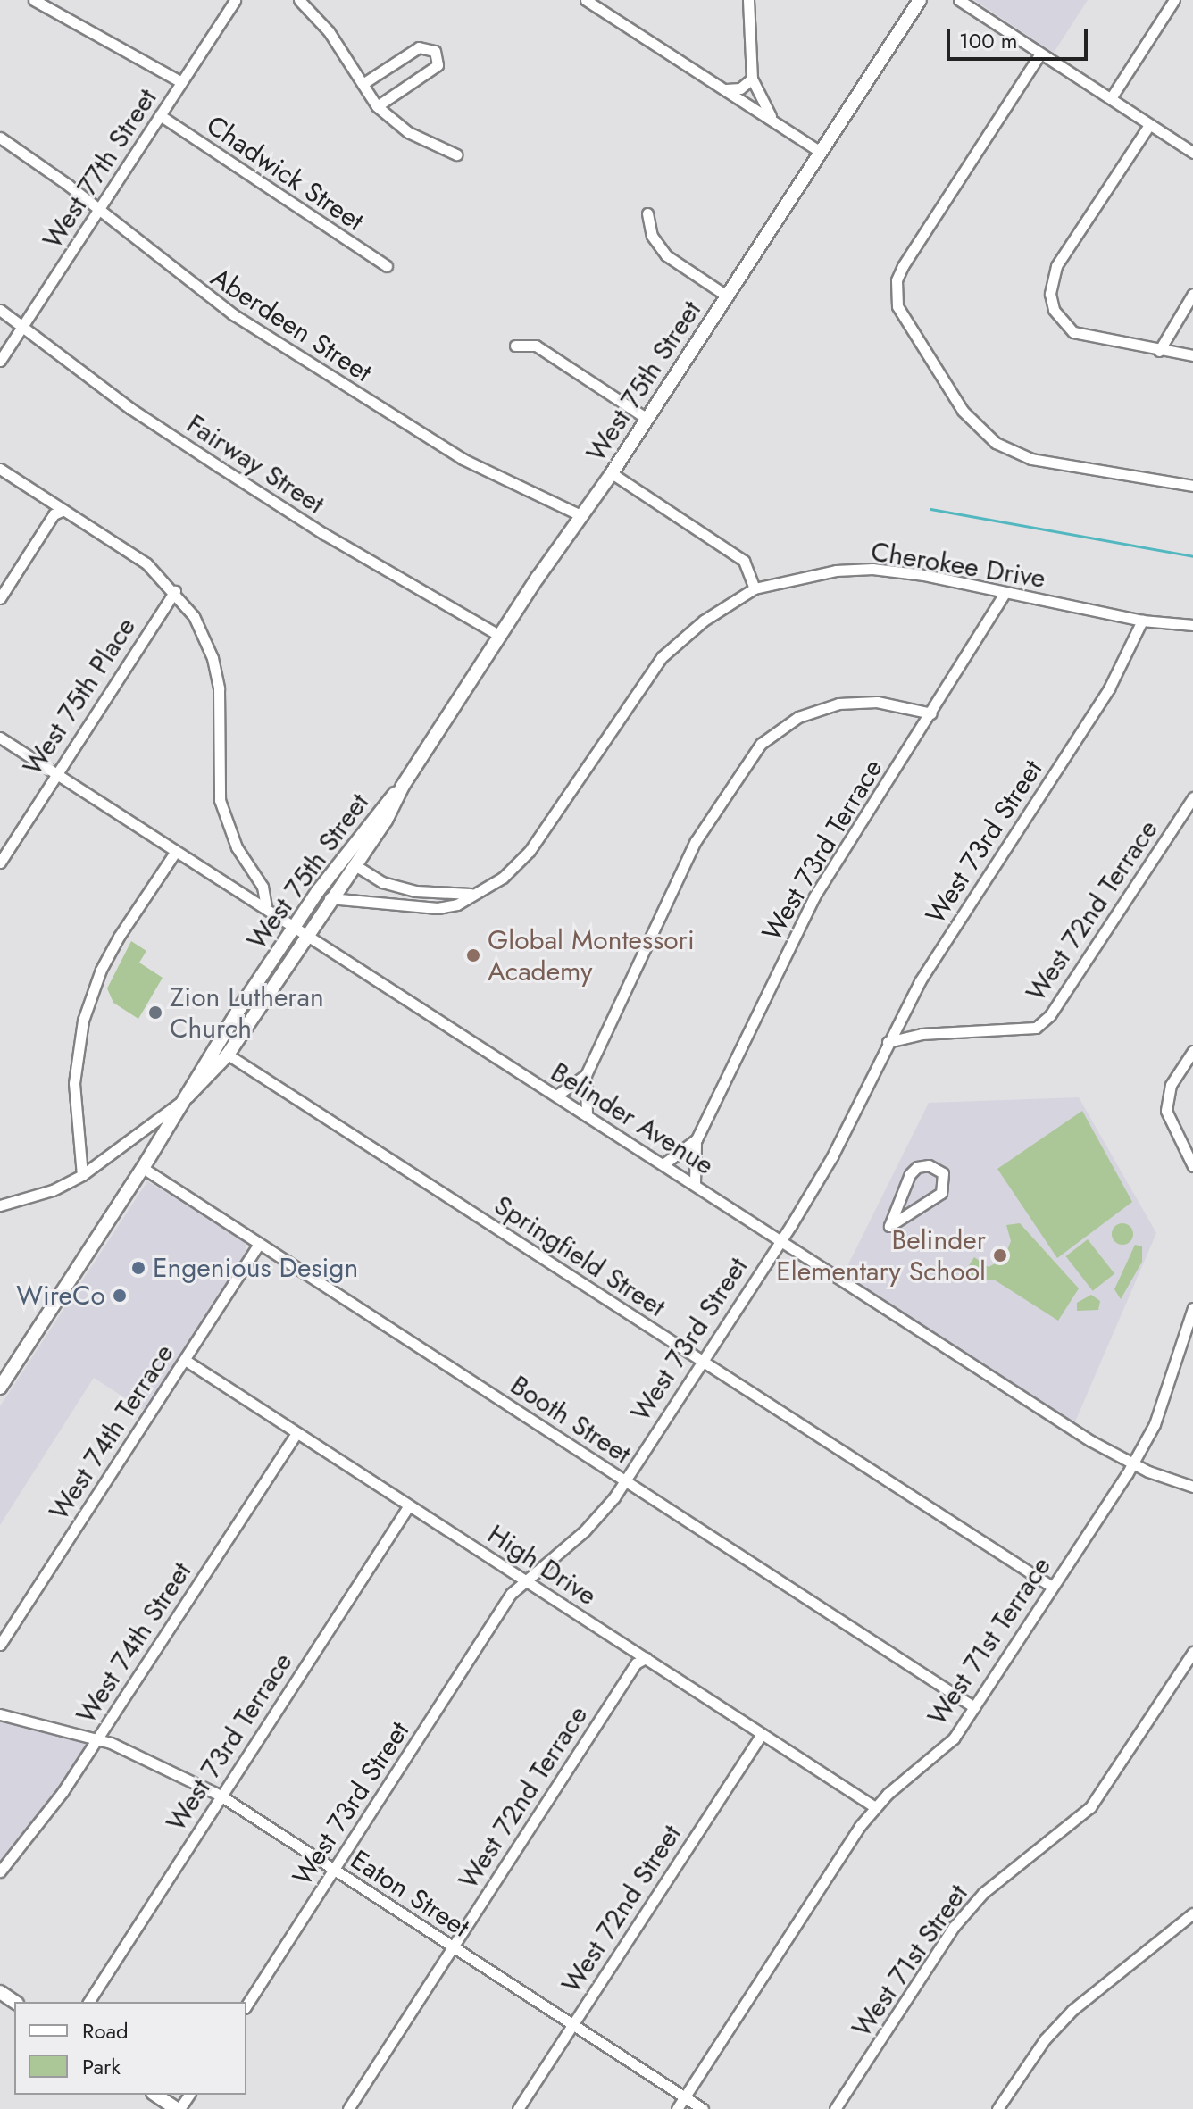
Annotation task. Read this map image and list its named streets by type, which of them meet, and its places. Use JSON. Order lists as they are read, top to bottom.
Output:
{
  "streets": {
    "main road": ["West 75th Street"],
    "street": [
      "West 77th Street",
      "Chadwick Street",
      "Aberdeen Street",
      "Fairway Street",
      "Cherokee Drive",
      "West 75th Place",
      "West 73rd Street",
      "West 73rd Terrace",
      "West 72nd Terrace",
      "Belinder Avenue",
      "Springfield Street",
      "Booth Street",
      "West 74th Terrace",
      "High Drive",
      "West 71st Terrace",
      "West 74th Street",
      "Eaton Street",
      "West 72nd Street",
      "West 71st Street"
    ]
  },
  "crossings": [
    ["West 77th Street", "Chadwick Street"],
    ["West 77th Street", "Aberdeen Street"],
    ["West 77th Street", "Fairway Street"],
    ["Aberdeen Street", "West 75th Street"],
    ["West 75th Street", "Fairway Street"],
    ["West 75th Street", "Cherokee Drive"],
    ["West 75th Street", "Belinder Avenue"],
    ["West 75th Street", "Springfield Street"],
    ["West 75th Street", "Booth Street"],
    ["Cherokee Drive", "West 73rd Street"],
    ["Cherokee Drive", "West 73rd Terrace"],
    ["West 75th Place", "Belinder Avenue"],
    ["West 73rd Street", "West 72nd Terrace"],
    ["West 73rd Street", "Belinder Avenue"],
    ["West 73rd Street", "Springfield Street"],
    ["West 73rd Street", "Booth Street"],
    ["West 73rd Street", "High Drive"],
    ["West 73rd Street", "Eaton Street"],
    ["West 73rd Terrace", "Belinder Avenue"],
    ["West 73rd Terrace", "High Drive"],
    ["West 73rd Terrace", "Eaton Street"],
    ["West 72nd Terrace", "High Drive"],
    ["West 72nd Terrace", "Eaton Street"],
    ["Belinder Avenue", "West 71st Terrace"],
    ["Springfield Street", "West 71st Terrace"],
    ["Booth Street", "West 74th Terrace"],
    ["Booth Street", "West 71st Terrace"],
    ["West 74th Terrace", "High Drive"],
    ["High Drive", "West 71st Terrace"],
    ["High Drive", "West 74th Street"],
    ["High Drive", "West 72nd Street"],
    ["West 71st Terrace", "Eaton Street"],
    ["West 74th Street", "Eaton Street"],
    ["Eaton Street", "West 72nd Street"]
  ],
  "places": [
    "Global Montessori Academy",
    "Zion Lutheran Church",
    "Belinder Elementary School",
    "Engenious Design",
    "WireCo"
  ],
  "legend": ["Road", "Park"],
  "scale_bar": "100 m"
}
